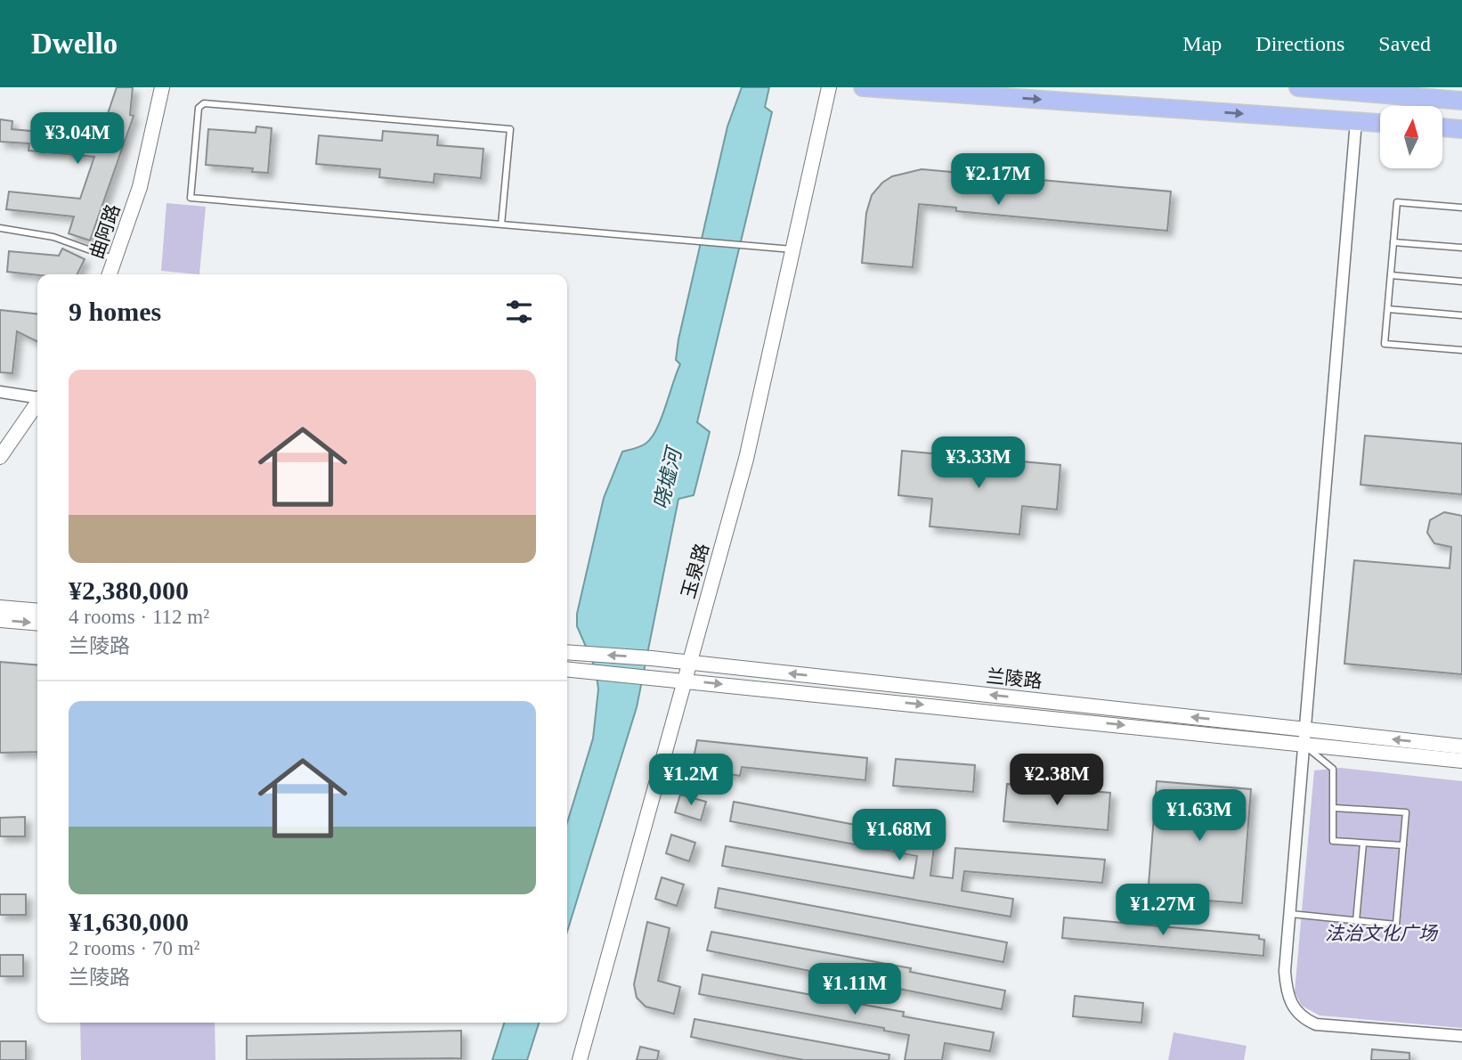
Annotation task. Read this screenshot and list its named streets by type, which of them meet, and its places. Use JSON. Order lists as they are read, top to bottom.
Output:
{
  "streets": {
    "street": ["曲阿路", "玉泉路", "兰陵路"]
  },
  "crossings": [
    ["玉泉路", "兰陵路"]
  ],
  "water": ["哓墟河"],
  "parks": ["法治文化广场"],
  "north": "top",
  "page": {
    "header": "Dwello",
    "nav": ["Map", "Directions", "Saved"],
    "price": [
      "¥3.04M",
      "¥2.17M",
      "¥3.33M",
      "¥1.2M",
      "¥2.38M",
      "¥1.63M",
      "¥1.68M",
      "¥1.27M",
      "¥1.11M"
    ],
    "heading": "9 homes",
    "list": [
      {
        "name": "¥2,380,000",
        "note": "4 rooms · 112 m² · 兰陵路"
      },
      {
        "name": "¥1,630,000",
        "note": "2 rooms · 70 m² · 兰陵路"
      }
    ]
  }
}
